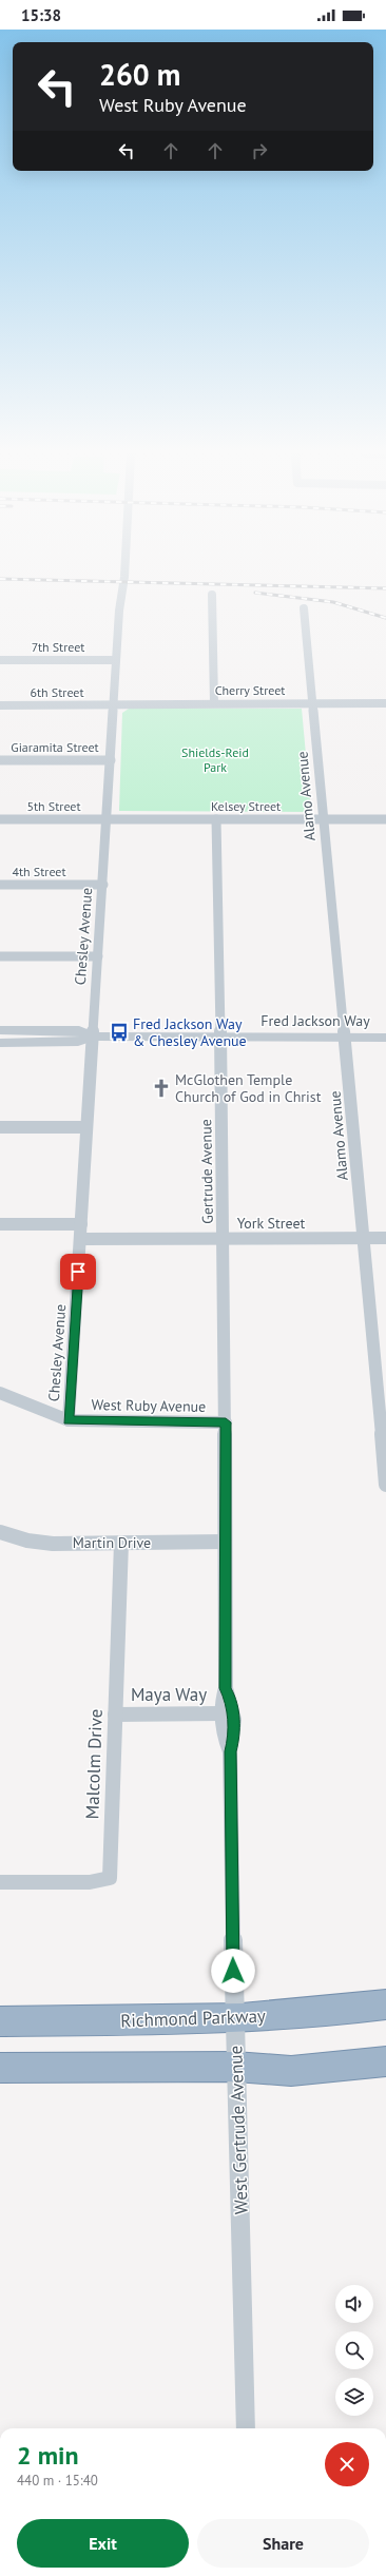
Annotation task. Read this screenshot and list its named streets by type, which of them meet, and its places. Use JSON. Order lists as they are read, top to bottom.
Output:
{
  "streets": {
    "highway": ["Richmond Parkway"],
    "street": [
      "7th Street",
      "Cherry Street",
      "6th Street",
      "Giaramita Street",
      "Alamo Avenue",
      "5th Street",
      "Kelsey Street",
      "4th Street",
      "Chesley Avenue",
      "Fred Jackson Way",
      "Gertrude Avenue",
      "York Street",
      "West Ruby Avenue",
      "Martin Drive",
      "Maya Way",
      "Malcolm Drive",
      "West Gertrude Avenue"
    ]
  },
  "crossings": [
    ["7th Street", "Chesley Avenue"],
    ["Cherry Street", "6th Street"],
    ["Cherry Street", "Alamo Avenue"],
    ["Cherry Street", "Chesley Avenue"],
    ["6th Street", "Chesley Avenue"],
    ["Giaramita Street", "Chesley Avenue"],
    ["Alamo Avenue", "Kelsey Street"],
    ["Alamo Avenue", "Fred Jackson Way"],
    ["Alamo Avenue", "York Street"],
    ["5th Street", "Kelsey Street"],
    ["5th Street", "Chesley Avenue"],
    ["Kelsey Street", "Chesley Avenue"],
    ["Kelsey Street", "Gertrude Avenue"],
    ["4th Street", "Chesley Avenue"],
    ["Chesley Avenue", "Fred Jackson Way"],
    ["Chesley Avenue", "York Street"],
    ["Chesley Avenue", "West Ruby Avenue"],
    ["Fred Jackson Way", "Gertrude Avenue"],
    ["Gertrude Avenue", "York Street"],
    ["Gertrude Avenue", "West Ruby Avenue"],
    ["Gertrude Avenue", "West Gertrude Avenue"],
    ["West Ruby Avenue", "West Gertrude Avenue"],
    ["Martin Drive", "Malcolm Drive"],
    ["Martin Drive", "West Gertrude Avenue"],
    ["Maya Way", "Malcolm Drive"],
    ["Maya Way", "West Gertrude Avenue"],
    ["Richmond Parkway", "West Gertrude Avenue"]
  ],
  "parks": ["Shields-Reid Park"],
  "places": {
    "bus stop": ["Fred Jackson Way & Chesley Avenue"],
    "church": ["McGlothen Temple Church of God in Christ"]
  },
  "page": {
    "status": "15:38",
    "turn": ["260 m", "West Ruby Avenue"],
    "heading": ["2 min", "440 m · 15:40"],
    "buttons": ["Exit", "Share"]
  }
}
